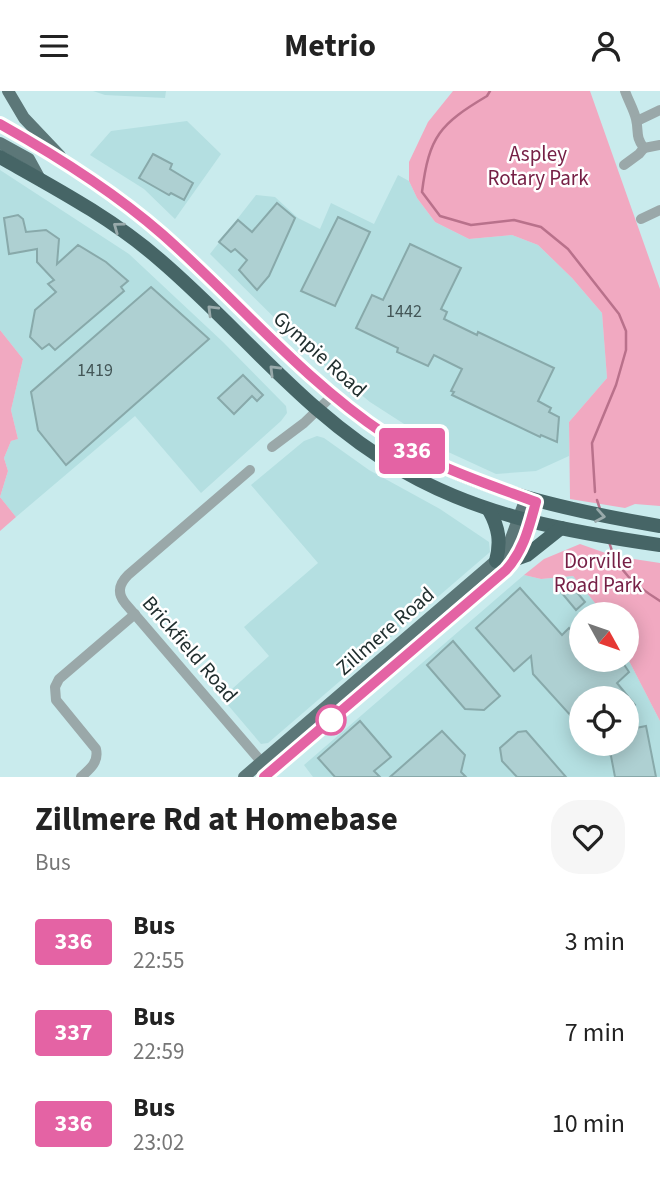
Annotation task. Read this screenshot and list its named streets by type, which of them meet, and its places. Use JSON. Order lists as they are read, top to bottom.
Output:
{
  "streets": {
    "highway": ["Gympie Road"],
    "main road": ["Zillmere Road"],
    "street": ["Brickfield Road"]
  },
  "crossings": [
    ["Gympie Road", "Zillmere Road"],
    ["Zillmere Road", "Brickfield Road"]
  ],
  "parks": ["Aspley Rotary Park", "Dorville Road Park"],
  "lines": ["bus line 336"],
  "house_numbers": ["1442", "1419"],
  "north": "bottom right",
  "page": {
    "header": "Metrio",
    "on_map": "336",
    "heading": ["Zillmere Rd at Homebase", "Bus"],
    "list": [
      {
        "mark": "336",
        "name": "Bus",
        "note": "22:55",
        "value": "3 min"
      },
      {
        "mark": "337",
        "name": "Bus",
        "note": "22:59",
        "value": "7 min"
      },
      {
        "mark": "336",
        "name": "Bus",
        "note": "23:02",
        "value": "10 min"
      }
    ]
  }
}
